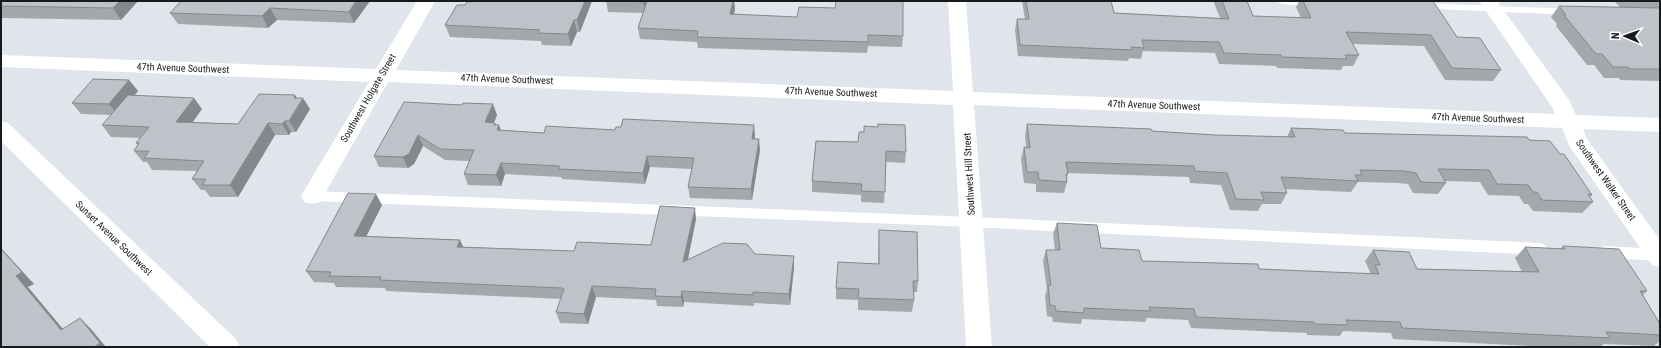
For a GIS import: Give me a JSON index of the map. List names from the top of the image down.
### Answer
{
  "streets": {
    "street": [
      "47th Avenue Southwest",
      "Southwest Holgate Street",
      "Southwest Hill Street",
      "Southwest Walker Street",
      "Sunset Avenue Southwest"
    ]
  },
  "crossings": [
    ["47th Avenue Southwest", "Southwest Holgate Street"],
    ["47th Avenue Southwest", "Southwest Hill Street"],
    ["47th Avenue Southwest", "Southwest Walker Street"]
  ],
  "north": "left"
}
